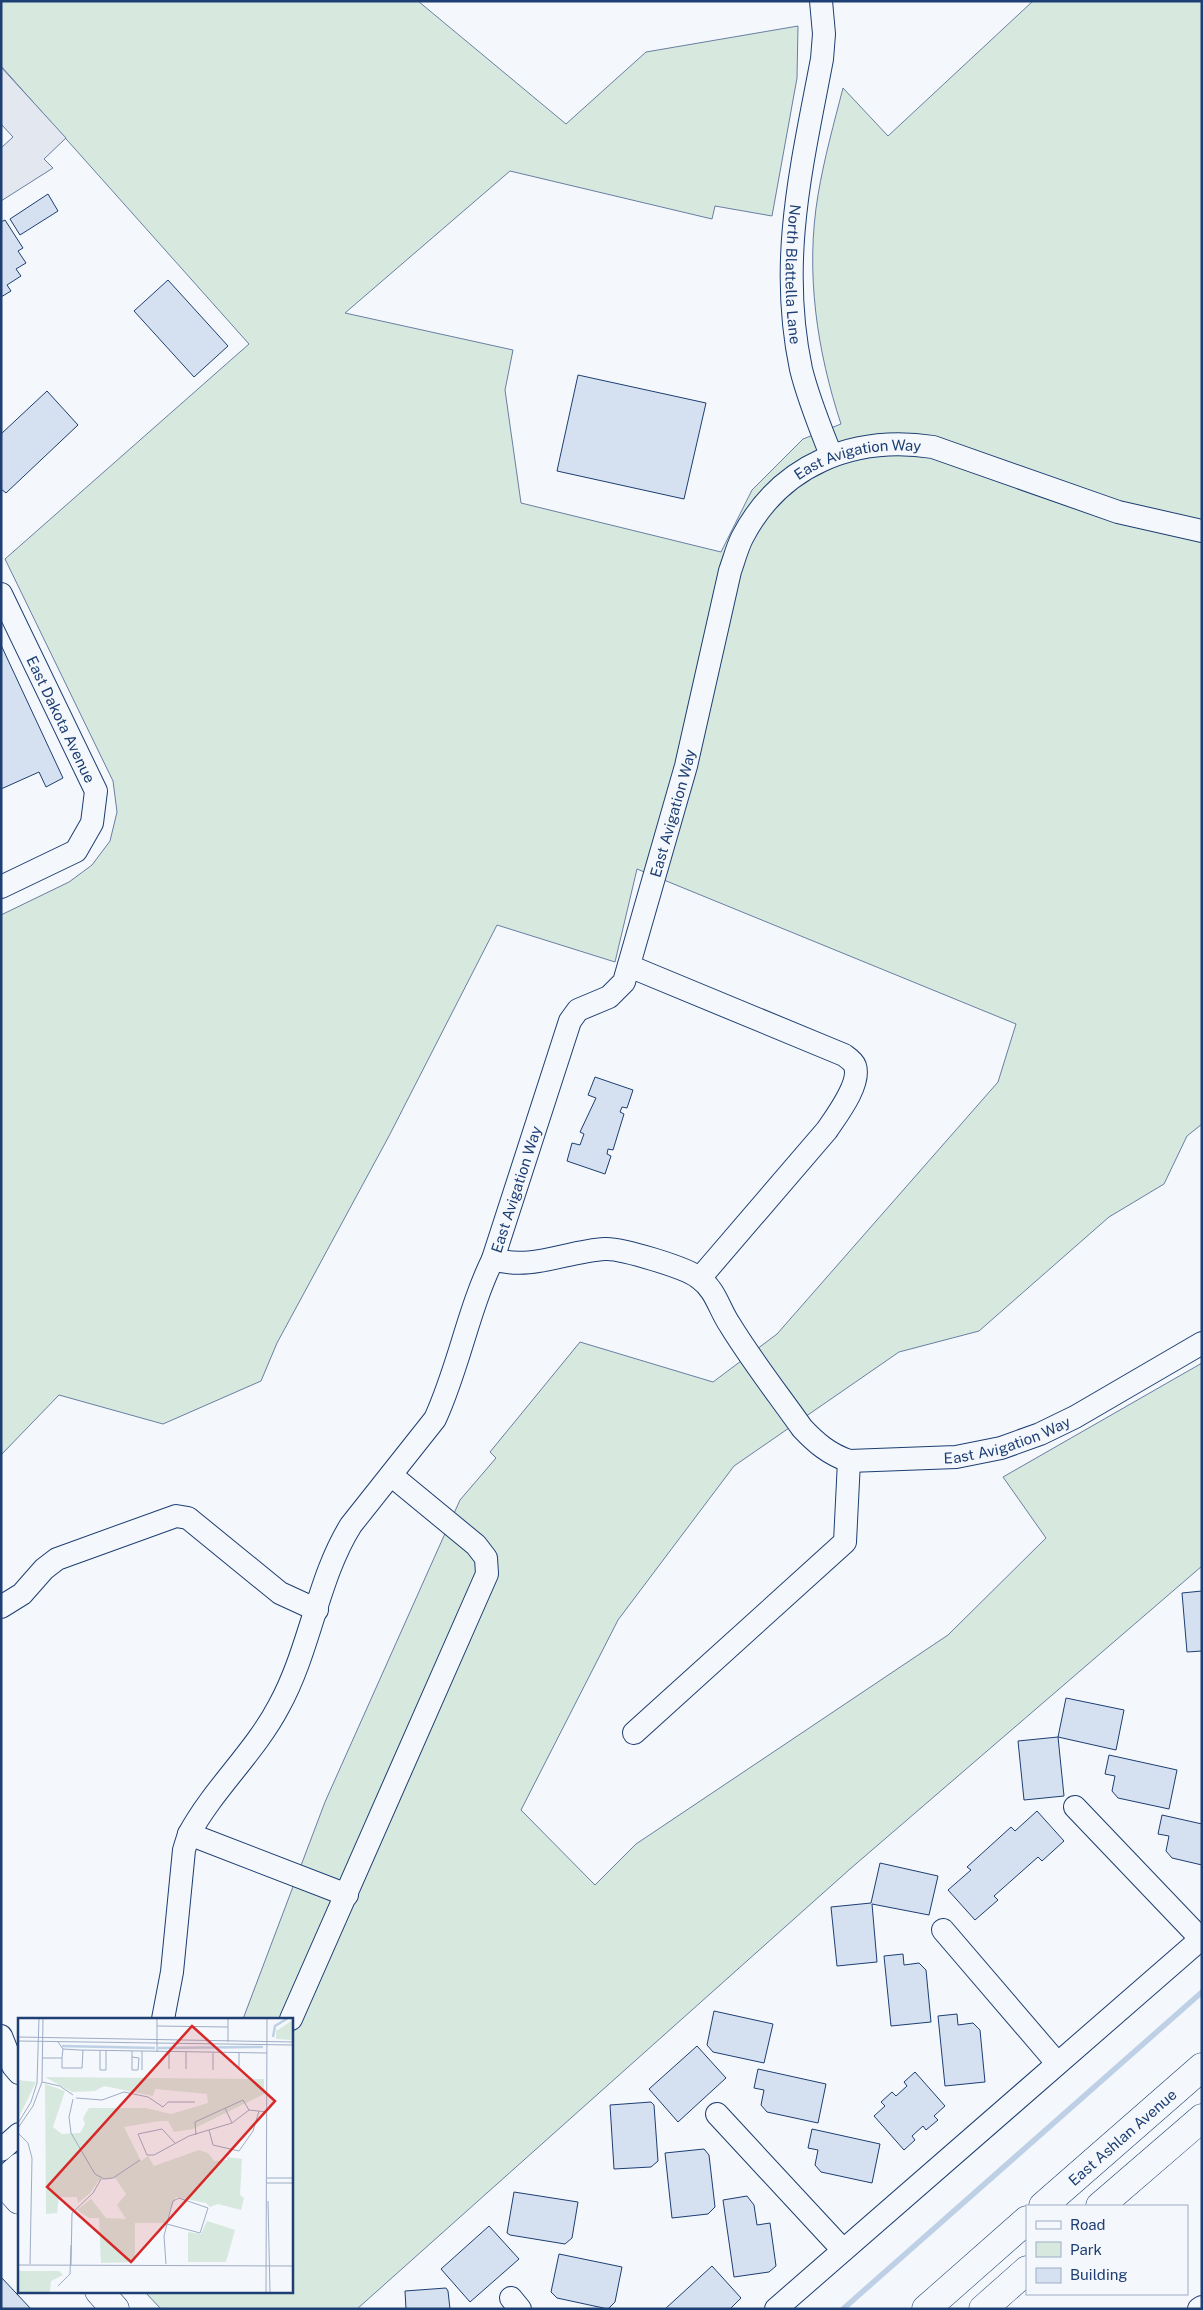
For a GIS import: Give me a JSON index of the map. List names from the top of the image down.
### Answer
{
  "streets": {
    "main road": ["East Ashlan Avenue"],
    "street": ["North Blattella Lane", "East Avigation Way", "East Dakota Avenue"]
  },
  "crossings": [
    ["North Blattella Lane", "East Avigation Way"]
  ],
  "legend": ["Road", "Park", "Building"]
}
